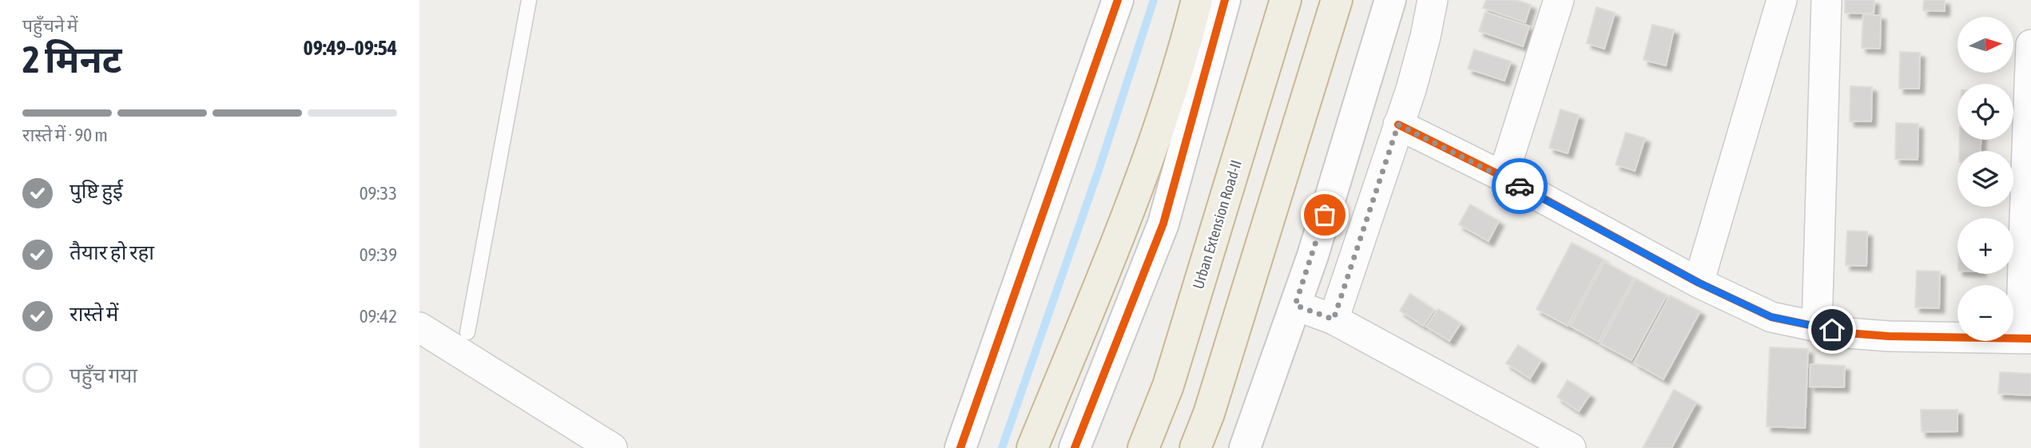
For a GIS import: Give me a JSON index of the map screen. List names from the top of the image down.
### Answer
{
  "streets": {
    "highway": ["Urban Extension Road-II"]
  },
  "north": "right",
  "page": {
    "heading": ["2 मिनट", "पहुँचने में", "09:49–09:54"],
    "map_buttons": ["+", "−"],
    "bar": "रास्ते में · 90 m",
    "list": [
      ["पुष्टि हुई", "09:33"],
      ["तैयार हो रहा", "09:39"],
      ["रास्ते में", "09:42"],
      "पहुँच गया"
    ]
  }
}
